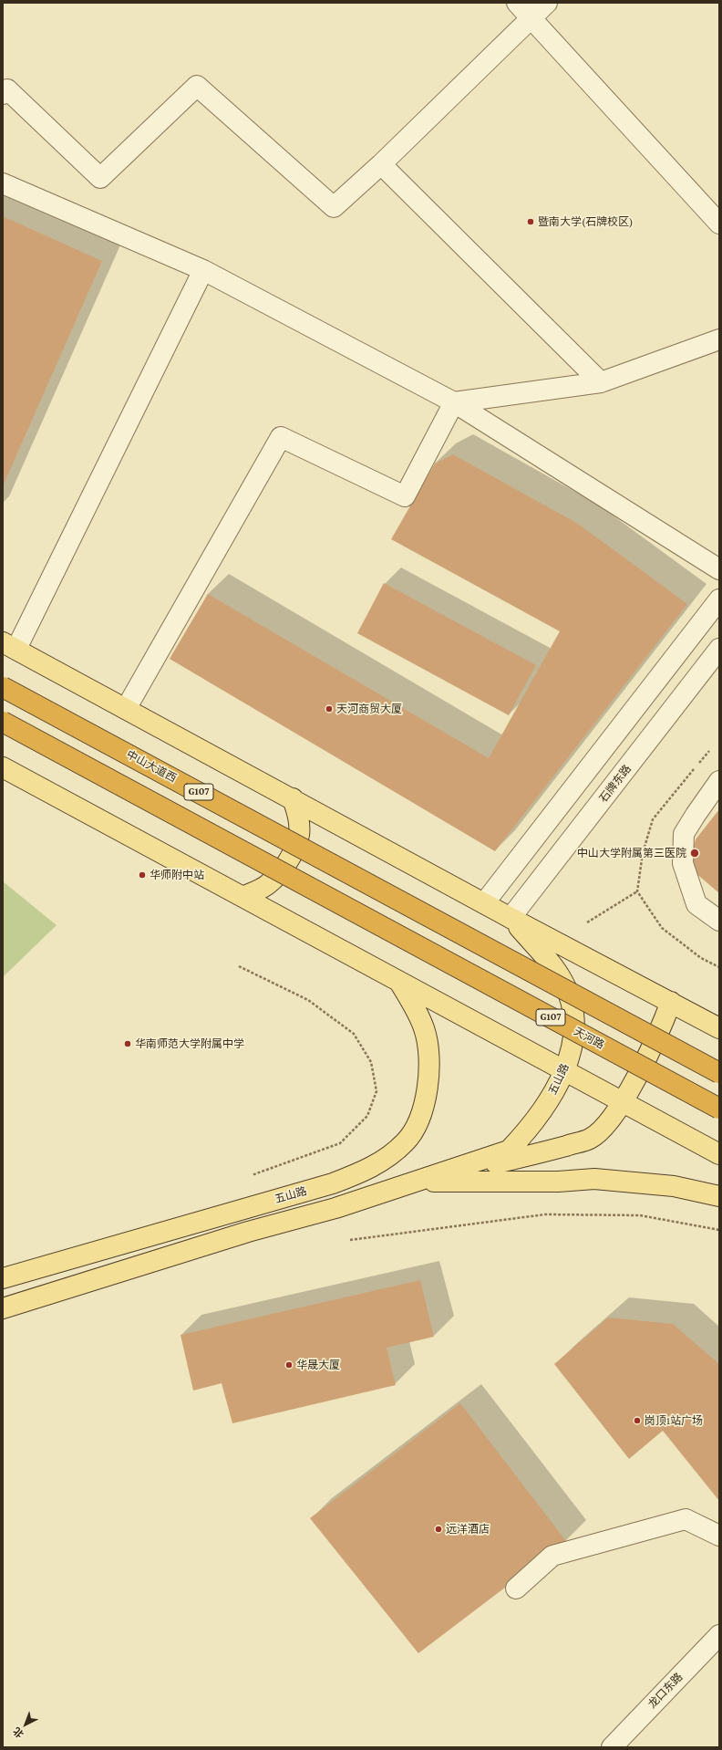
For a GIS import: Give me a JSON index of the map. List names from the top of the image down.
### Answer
{
  "streets": {
    "highway": ["中山大道西", "G107", "天河路"],
    "main road": ["五山路"],
    "street": ["石牌东路", "龙口东路"]
  },
  "crossings": [
    ["石牌东路", "五山路"]
  ],
  "places": [
    "暨南大学(石牌校区)",
    "天河商贸大厦",
    "中山大学附属第三医院",
    "华师附中站",
    "华南师范大学附属中学",
    "华晟大厦",
    "岗顶1站广场",
    "远洋酒店"
  ],
  "north": "bottom left"
}
